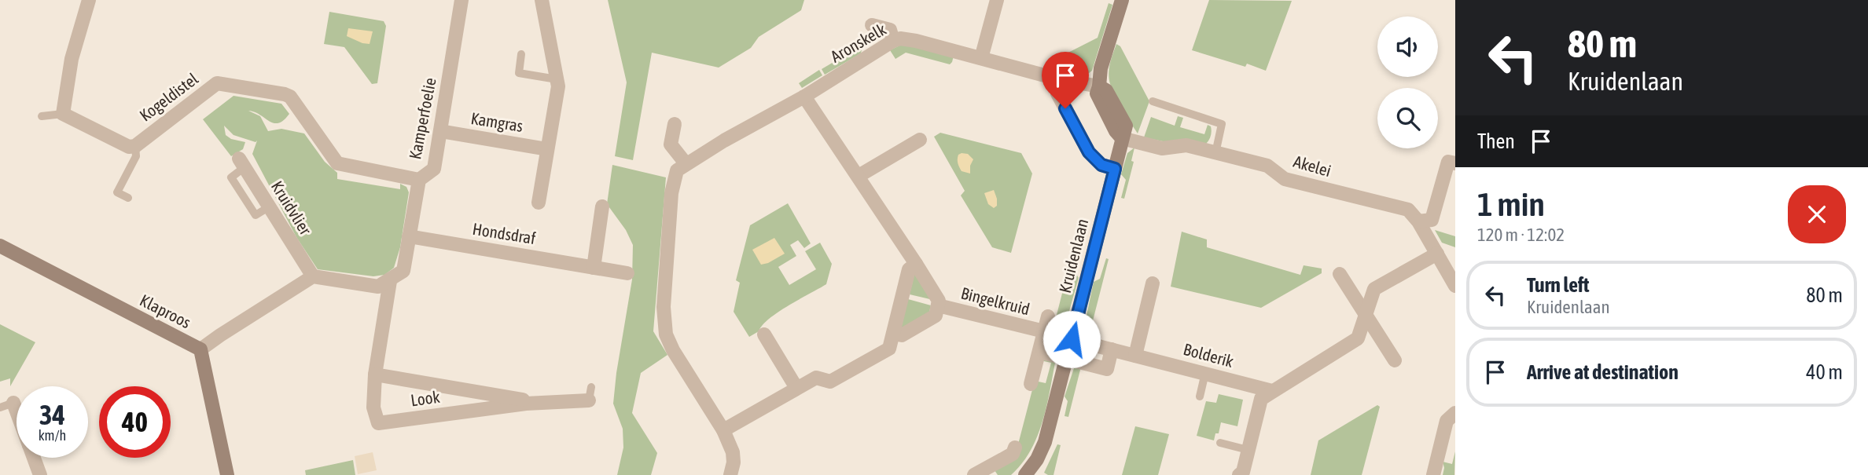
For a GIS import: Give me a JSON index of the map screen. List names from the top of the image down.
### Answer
{
  "streets": {
    "street": [
      "Aronskelk",
      "Kogeldistel",
      "Kamperfoelie",
      "Kamgras",
      "Akelei",
      "Kruidvlier",
      "Hondsdraf",
      "Kruidenlaan",
      "Bingelkruid",
      "Klaproos",
      "Bolderik",
      "Look"
    ]
  },
  "crossings": [
    ["Aronskelk", "Kruidenlaan"],
    ["Aronskelk", "Bingelkruid"],
    ["Kogeldistel", "Kamperfoelie"],
    ["Kamperfoelie", "Kamgras"],
    ["Kamperfoelie", "Hondsdraf"],
    ["Kamperfoelie", "Look"],
    ["Akelei", "Kruidenlaan"],
    ["Kruidenlaan", "Bolderik"]
  ],
  "page": {
    "turn": ["80 m", "Kruidenlaan"],
    "then": "Then",
    "heading": ["1 min", "120 m · 12:02"],
    "list": [
      {
        "name": "Turn left",
        "note": "Kruidenlaan",
        "value": "80 m"
      },
      {
        "name": "Arrive at destination",
        "value": "40 m"
      }
    ],
    "speed": "34 km/h",
    "limit": "40"
  }
}
